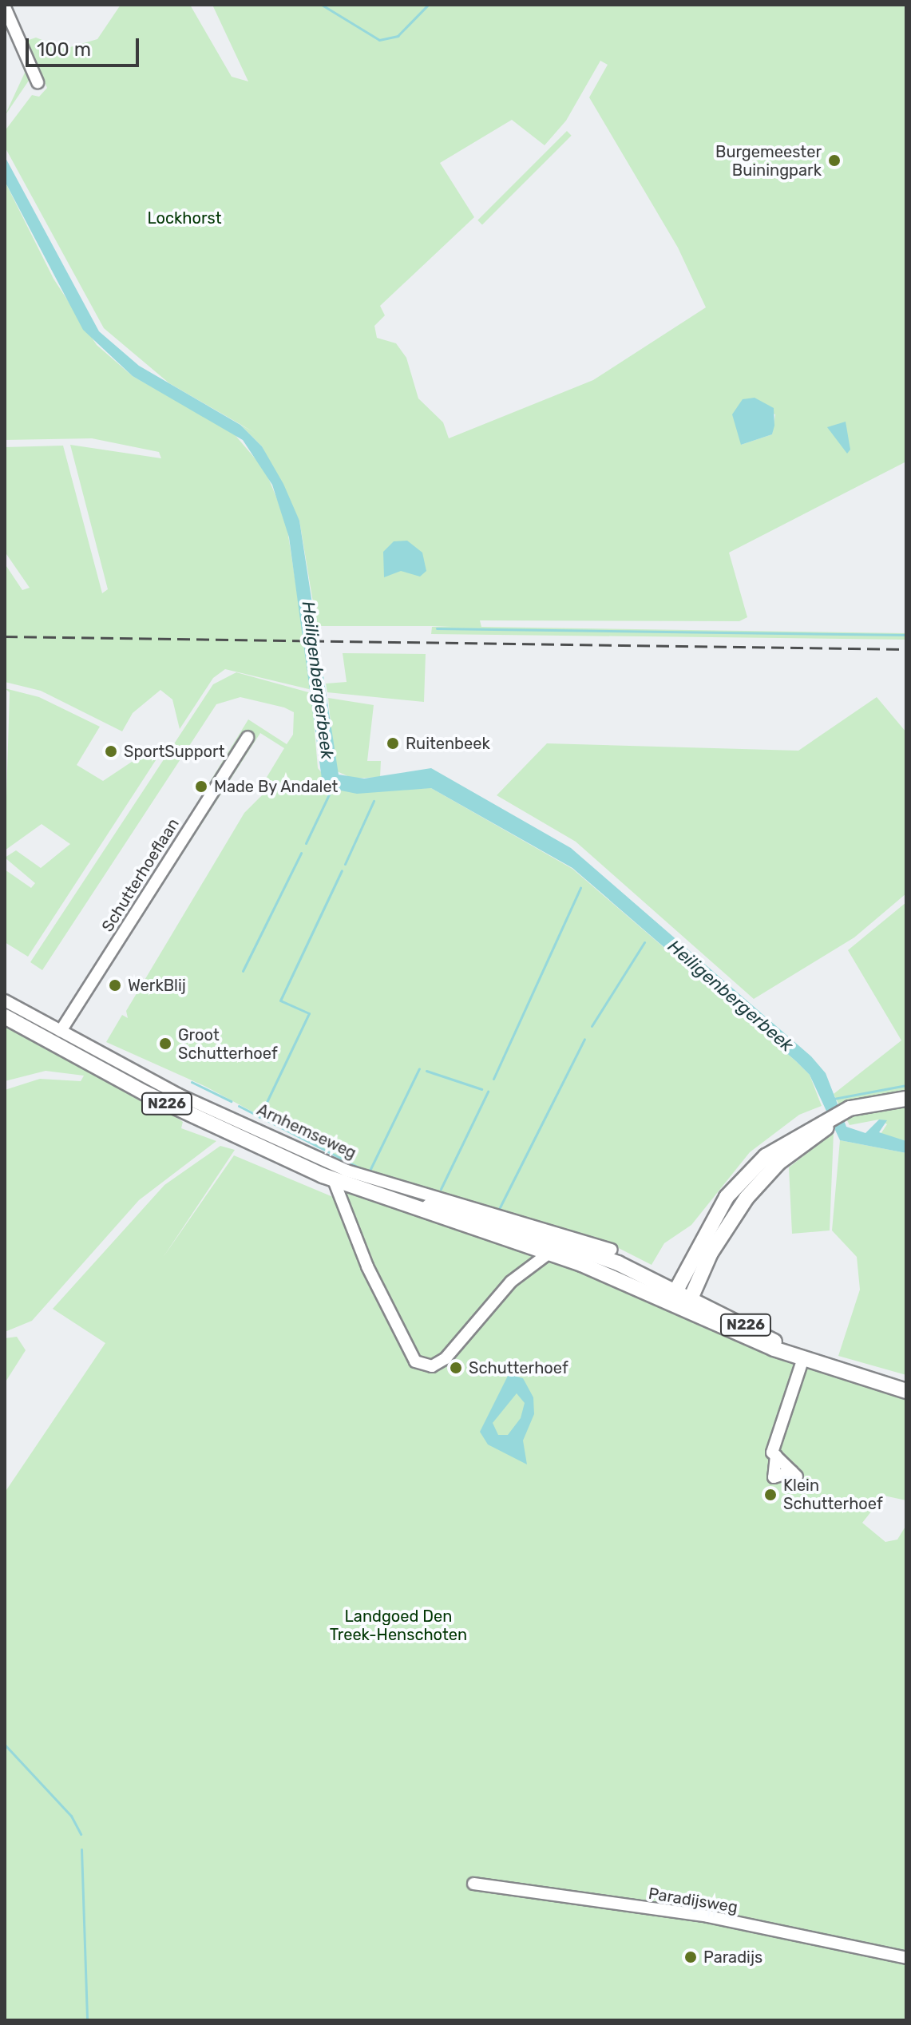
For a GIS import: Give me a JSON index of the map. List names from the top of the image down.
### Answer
{
  "streets": {
    "main road": ["N226", "Arnhemseweg"],
    "street": ["Schutterhoeflaan", "Paradijsweg"]
  },
  "crossings": [
    ["Schutterhoeflaan", "Arnhemseweg"]
  ],
  "water": ["Heiligenbergerbeek"],
  "parks": ["Lockhorst", "Landgoed Den Treek-Henschoten"],
  "places": [
    "Burgemeester Buiningpark",
    "Ruitenbeek",
    "SportSupport",
    "Made By Andalet",
    "WerkBlij",
    "Groot Schutterhoef",
    "Schutterhoef",
    "Klein Schutterhoef",
    "Paradijs"
  ],
  "scale_bar": "100 m"
}
